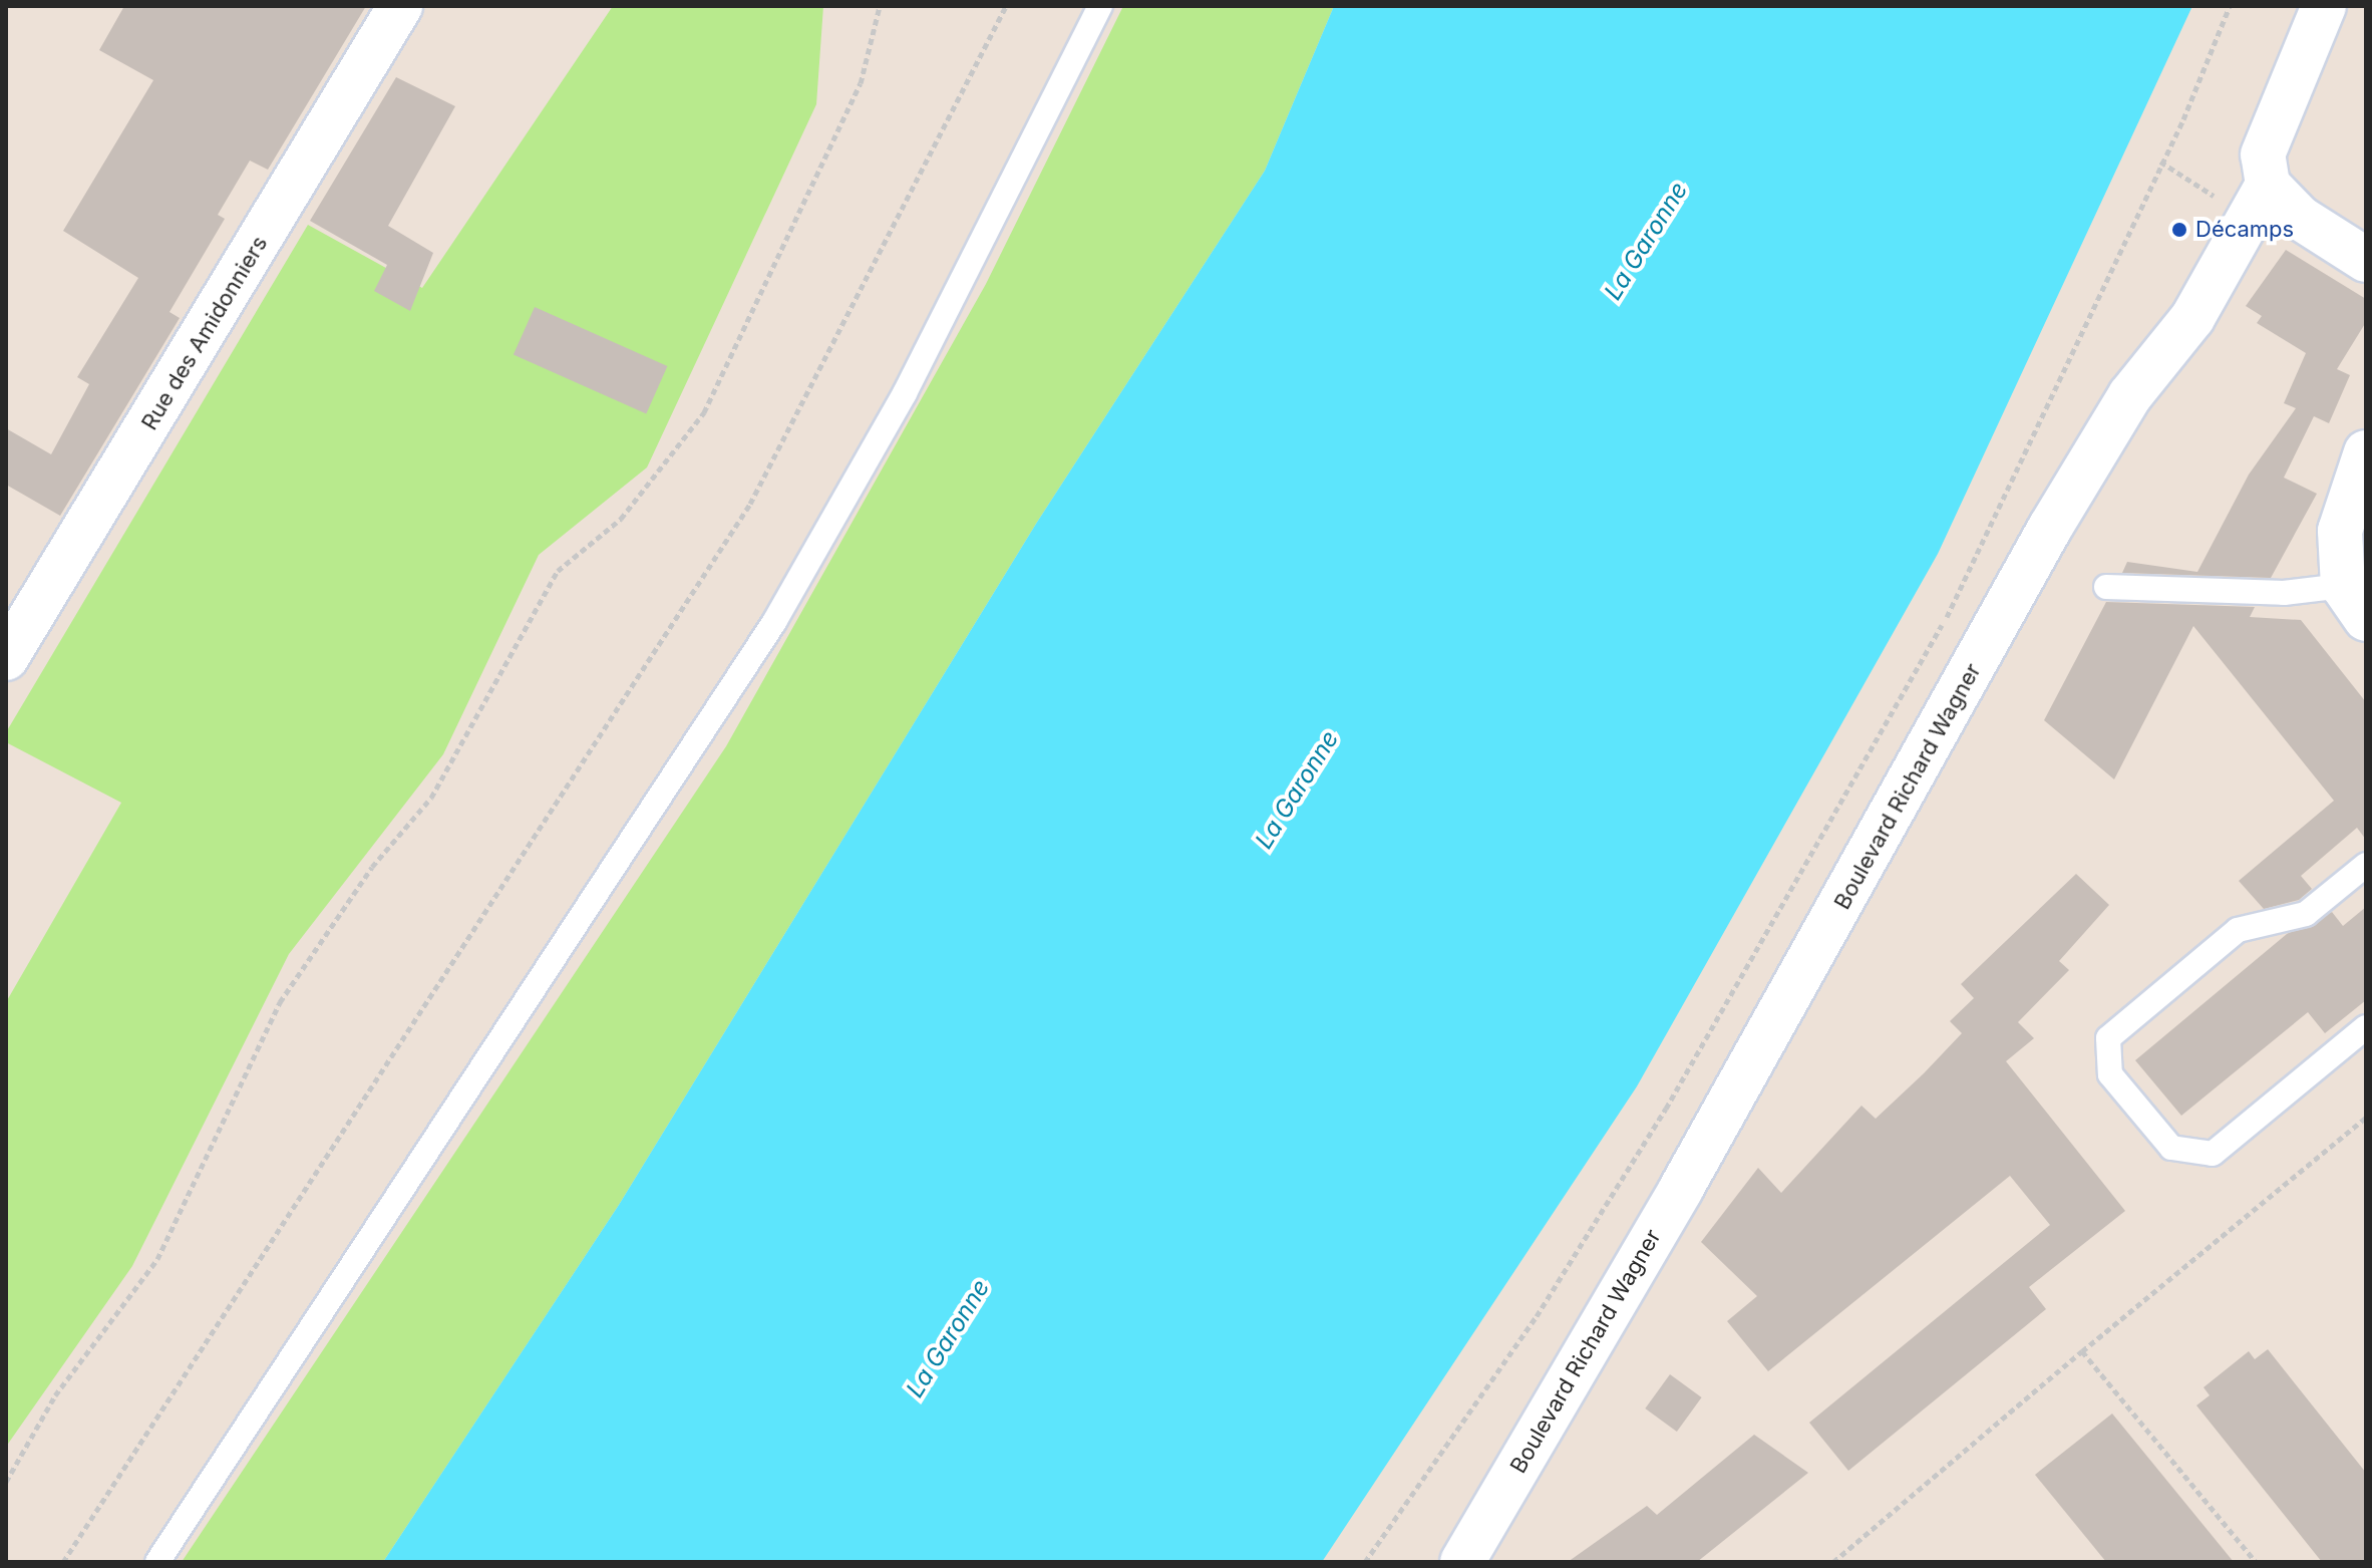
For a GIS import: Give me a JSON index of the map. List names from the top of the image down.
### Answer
{
  "streets": {
    "street": ["Rue des Amidonniers", "Boulevard Richard Wagner"]
  },
  "water": ["La Garonne"],
  "places": ["Décamps"]
}
